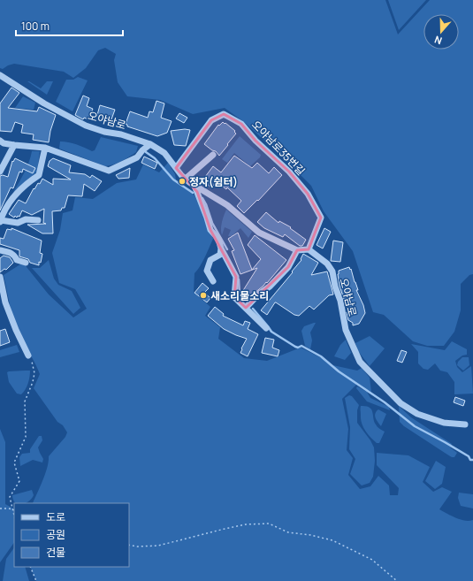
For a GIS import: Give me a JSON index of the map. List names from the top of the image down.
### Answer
{
  "streets": {
    "street": ["오야남로", "오야남로35번길"]
  },
  "crossings": [
    ["오야남로", "오야남로35번길"]
  ],
  "places": ["정자(쉼터)", "새소리물소리"],
  "legend": ["도로", "공원", "건물"],
  "scale_bar": "100 m",
  "north": "bottom"
}
